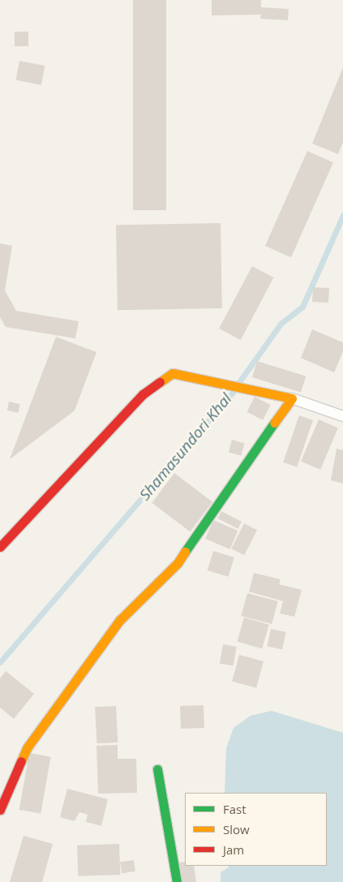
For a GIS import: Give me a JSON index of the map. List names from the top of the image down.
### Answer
{
  "water": ["Shamasundori Khal"],
  "legend": ["Fast", "Slow", "Jam"]
}
